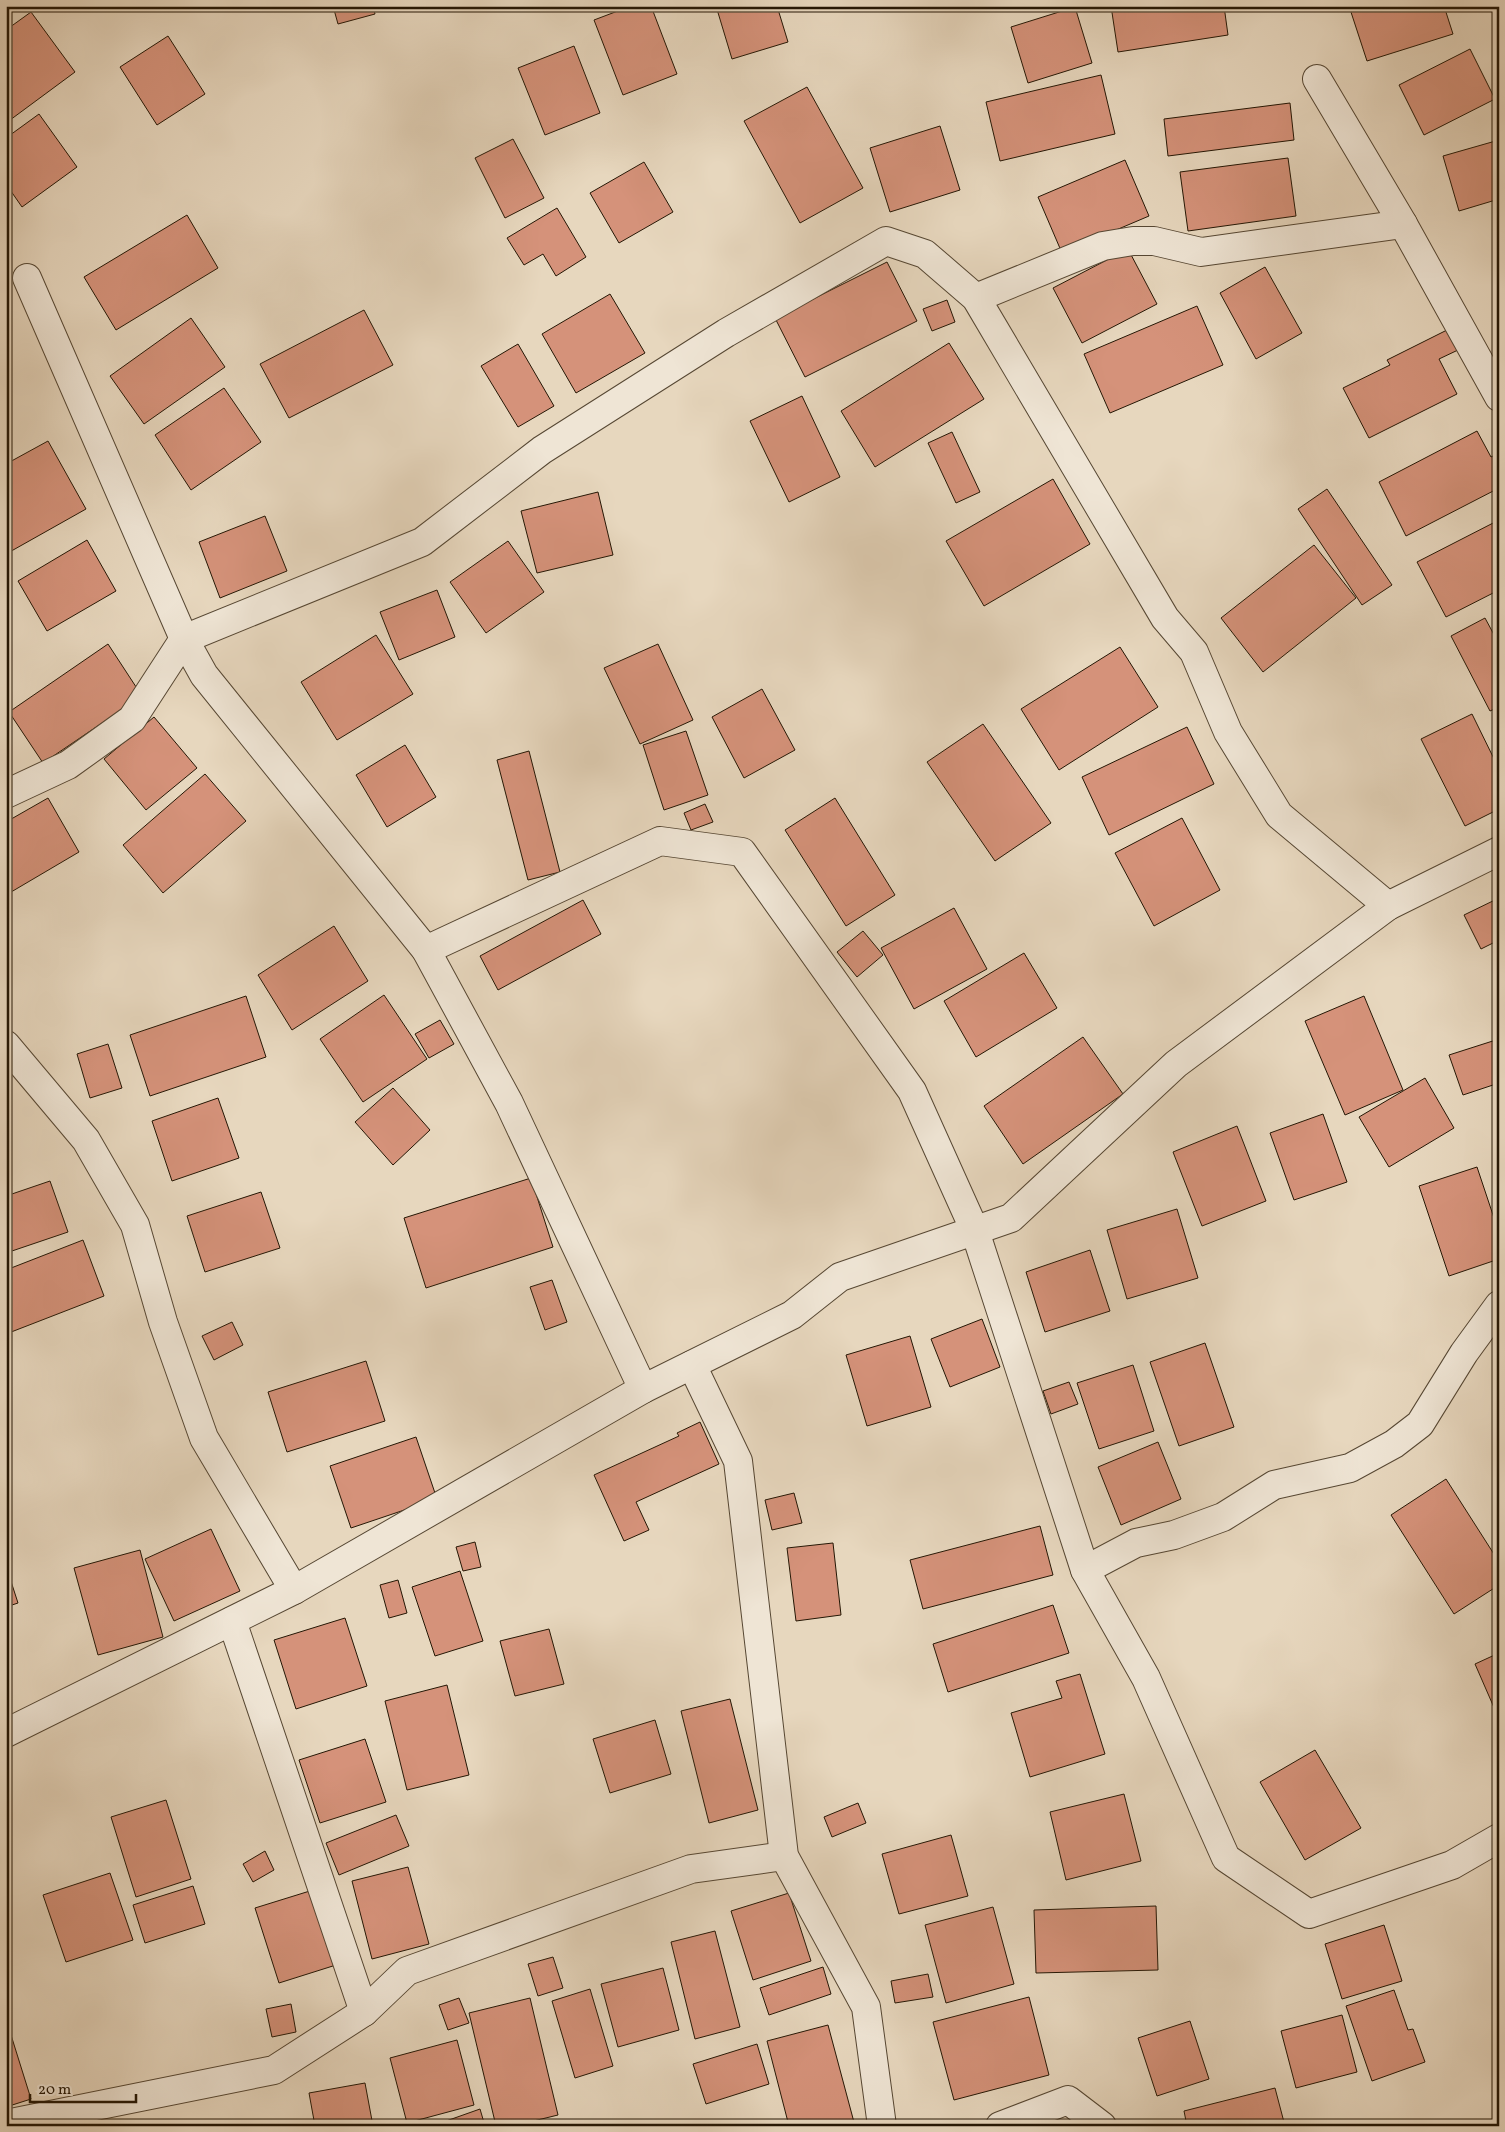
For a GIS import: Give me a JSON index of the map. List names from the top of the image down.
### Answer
{
  "scale_bar": "20 m"
}
